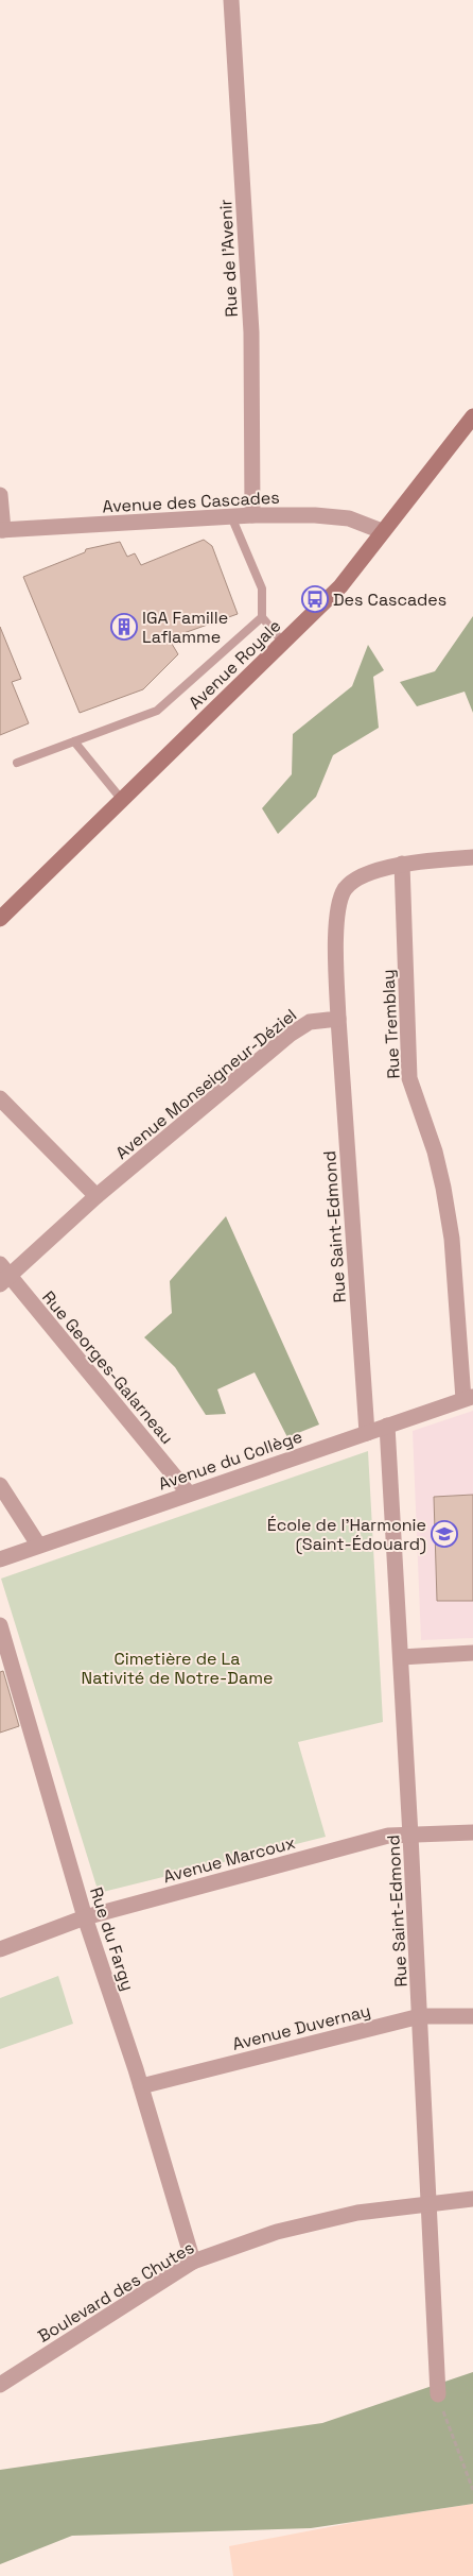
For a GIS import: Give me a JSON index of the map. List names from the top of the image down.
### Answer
{
  "streets": {
    "main road": ["Avenue Royale"],
    "street": [
      "Rue de l'Avenir",
      "Avenue des Cascades",
      "Rue Tremblay",
      "Avenue Monseigneur-Déziel",
      "Rue Saint-Edmond",
      "Rue Georges-Galarneau",
      "Avenue du Collège",
      "Avenue Marcoux",
      "Rue du Fargy",
      "Avenue Duvernay",
      "Boulevard des Chutes"
    ]
  },
  "crossings": [
    ["Rue de l'Avenir", "Avenue des Cascades"],
    ["Avenue des Cascades", "Avenue Royale"],
    ["Rue Tremblay", "Avenue du Collège"],
    ["Avenue Monseigneur-Déziel", "Rue Saint-Edmond"],
    ["Avenue Monseigneur-Déziel", "Rue Georges-Galarneau"],
    ["Rue Saint-Edmond", "Avenue du Collège"],
    ["Rue Saint-Edmond", "Avenue Marcoux"],
    ["Rue Saint-Edmond", "Avenue Duvernay"],
    ["Rue Saint-Edmond", "Boulevard des Chutes"],
    ["Rue Georges-Galarneau", "Avenue du Collège"],
    ["Avenue Marcoux", "Rue du Fargy"],
    ["Rue du Fargy", "Avenue Duvernay"],
    ["Rue du Fargy", "Boulevard des Chutes"]
  ],
  "parks": ["Cimetière de La Nativité de Notre-Dame"],
  "places": {
    "bus stop": ["Des Cascades"],
    "building": ["IGA Famille Laflamme"],
    "school or university": ["École de l'Harmonie (Saint-Édouard)"]
  }
}
